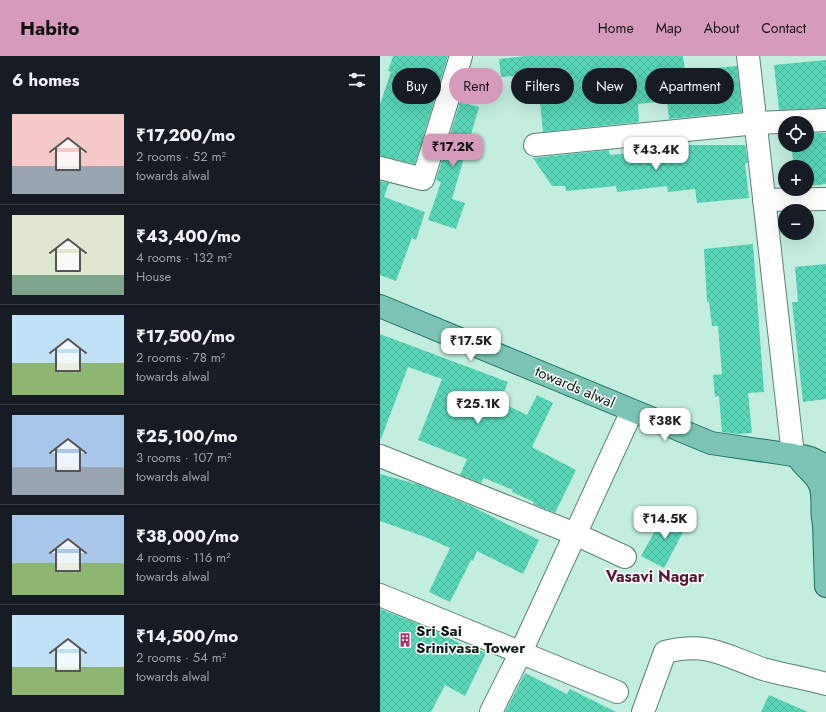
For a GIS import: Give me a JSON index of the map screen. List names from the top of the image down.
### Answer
{
  "streets": {
    "main road": ["towards alwal"]
  },
  "districts": ["Vasavi Nagar"],
  "places": {
    "building": ["Sri Sai Srinivasa Tower"]
  },
  "page": {
    "header": "Habito",
    "nav": [
      "Home",
      "Map",
      "About",
      "Contact"
    ],
    "heading": "6 homes",
    "chip": [
      "Buy",
      "Rent",
      "Filters",
      "New",
      "Apartment"
    ],
    "list": [
      {
        "name": "₹17,200/mo",
        "note": "2 rooms · 52 m² · towards alwal"
      },
      {
        "name": "₹43,400/mo",
        "note": "4 rooms · 132 m² · House"
      },
      {
        "name": "₹17,500/mo",
        "note": "2 rooms · 78 m² · towards alwal"
      },
      {
        "name": "₹25,100/mo",
        "note": "3 rooms · 107 m² · towards alwal"
      },
      {
        "name": "₹38,000/mo",
        "note": "4 rooms · 116 m² · towards alwal"
      },
      {
        "name": "₹14,500/mo",
        "note": "2 rooms · 54 m² · towards alwal"
      }
    ],
    "map_buttons": ["+", "−"],
    "price": [
      "₹17.2K",
      "₹43.4K",
      "₹17.5K",
      "₹25.1K",
      "₹38K",
      "₹14.5K"
    ]
  }
}
